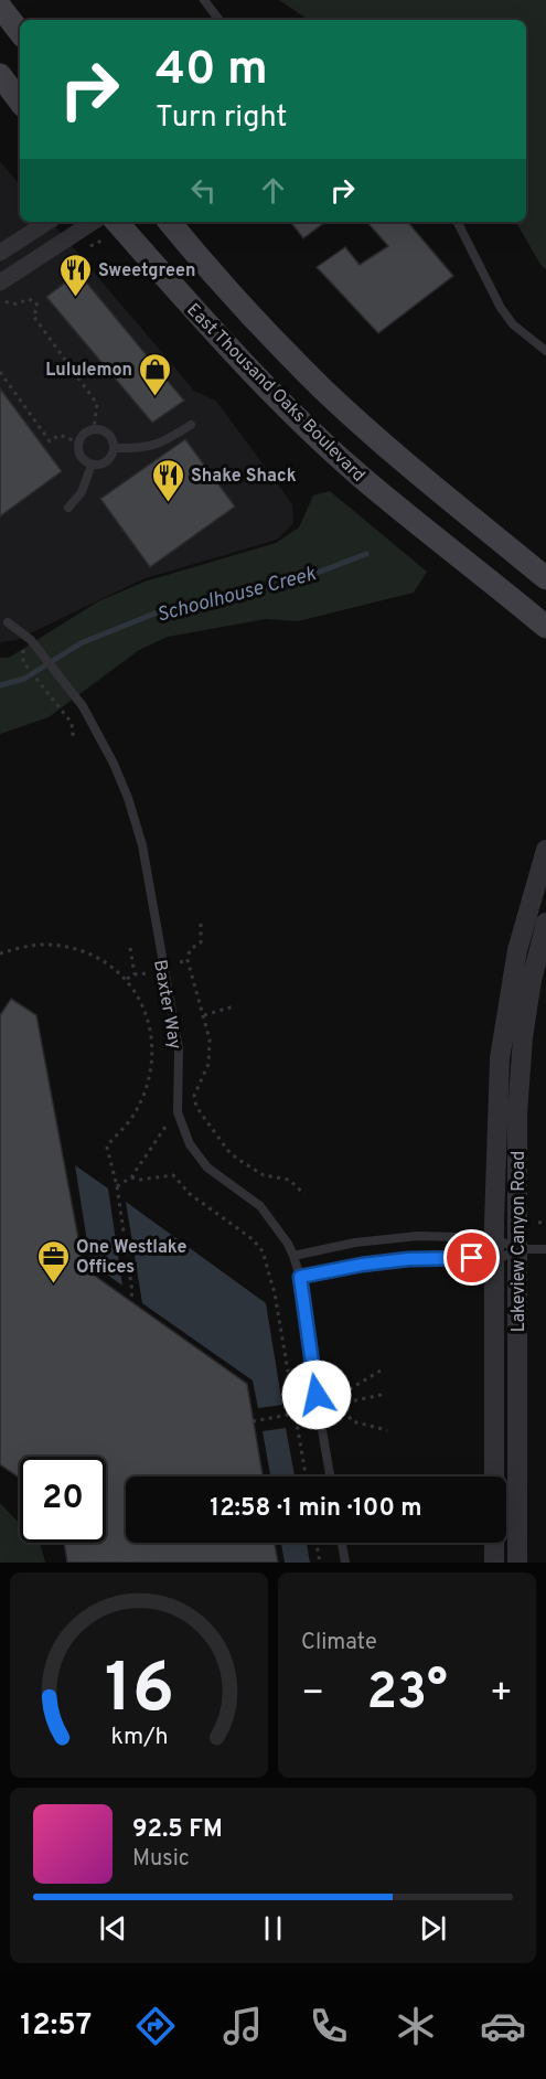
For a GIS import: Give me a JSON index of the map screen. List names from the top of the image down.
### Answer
{
  "streets": {
    "main road": ["East Thousand Oaks Boulevard"],
    "street": ["Lakeview Canyon Road"],
    "lane": ["Baxter Way"]
  },
  "water": ["Schoolhouse Creek"],
  "places": {
    "restaurant": ["Sweetgreen", "Shake Shack"],
    "shop": ["Lululemon"],
    "office": ["One Westlake Offices"]
  },
  "page": {
    "turn": ["40 m", "Turn right"],
    "limit": "20",
    "trip": "12:58 · 1 min · 100 m",
    "tile": "Climate",
    "heat": ["−", "23°", "+"],
    "song": ["92.5 FM", "Music"],
    "tabs": "12:57",
    "gauge": ["16", "km/h"]
  }
}
